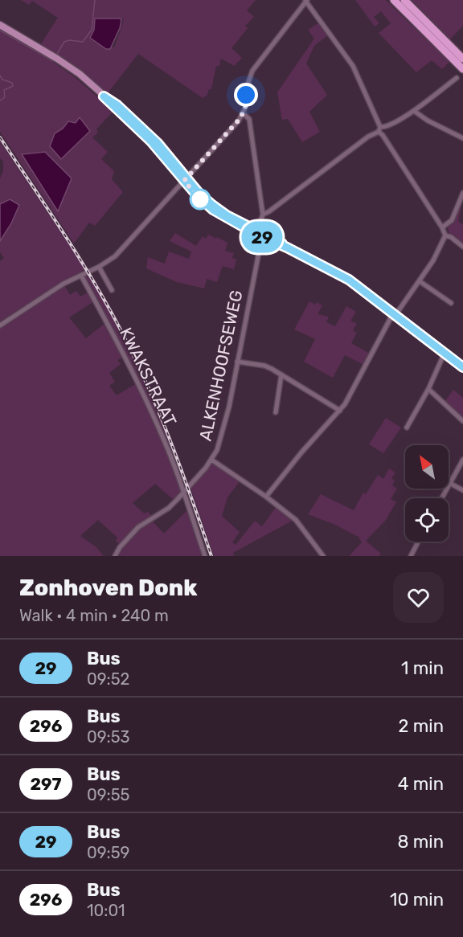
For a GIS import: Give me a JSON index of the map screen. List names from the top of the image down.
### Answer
{
  "streets": {
    "street": ["ALKENHOOFSEWEG", "KWAKSTRAAT"]
  },
  "crossings": [
    ["ALKENHOOFSEWEG", "KWAKSTRAAT"]
  ],
  "lines": ["bus line 29"],
  "north": "top left",
  "page": {
    "on_map": "29",
    "heading": ["Zonhoven Donk", "Walk · 4 min · 240 m"],
    "list": [
      {
        "mark": "29",
        "name": "Bus",
        "note": "09:52",
        "value": "1 min"
      },
      {
        "mark": "296",
        "name": "Bus",
        "note": "09:53",
        "value": "2 min"
      },
      {
        "mark": "297",
        "name": "Bus",
        "note": "09:55",
        "value": "4 min"
      },
      {
        "mark": "29",
        "name": "Bus",
        "note": "09:59",
        "value": "8 min"
      },
      {
        "mark": "296",
        "name": "Bus",
        "note": "10:01",
        "value": "10 min"
      }
    ]
  }
}
